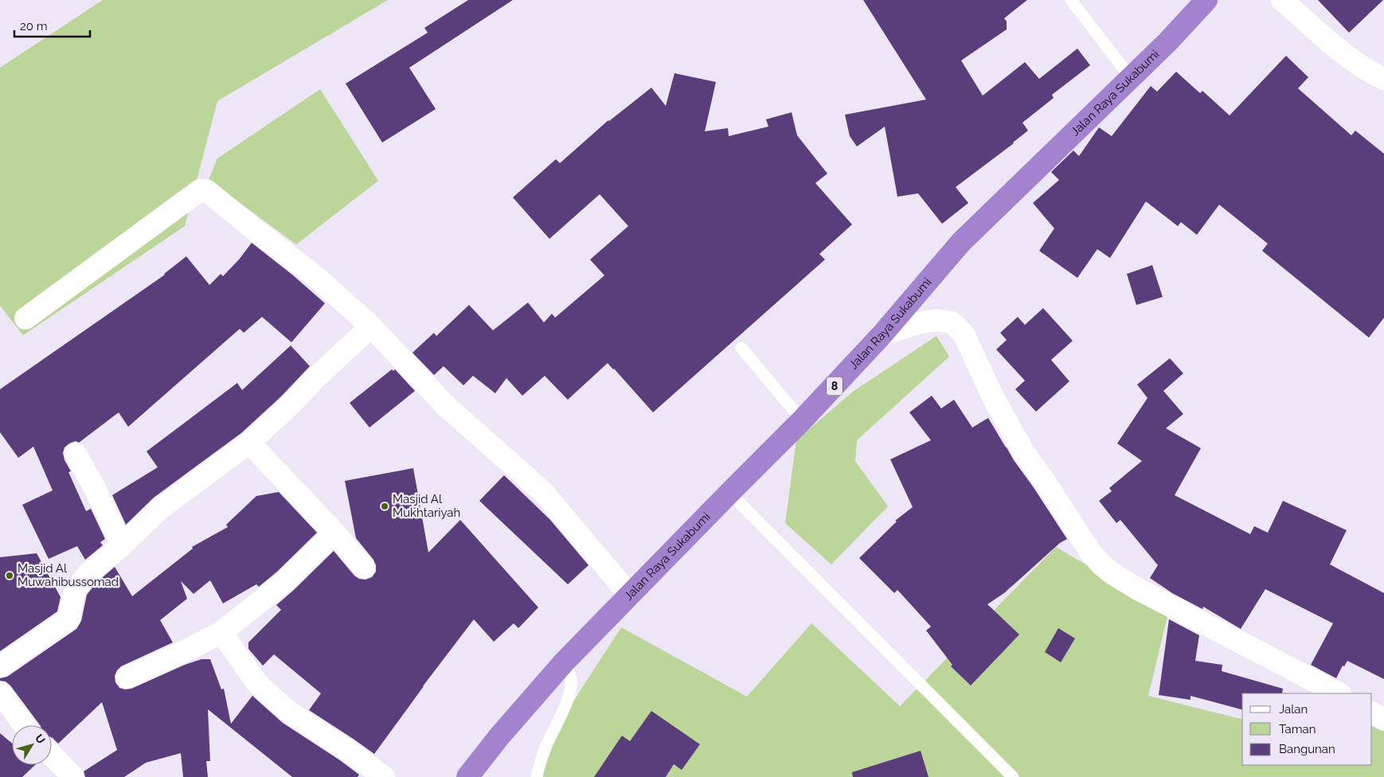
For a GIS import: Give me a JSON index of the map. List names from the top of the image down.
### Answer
{
  "streets": {
    "highway": ["Jalan Raya Sukabumi", "8"]
  },
  "places": ["Masjid Al Mukhtariyah", "Masjid Al Muwahibussomad"],
  "legend": ["Jalan", "Taman", "Bangunan"],
  "scale_bar": "20 m",
  "north": "top right"
}
